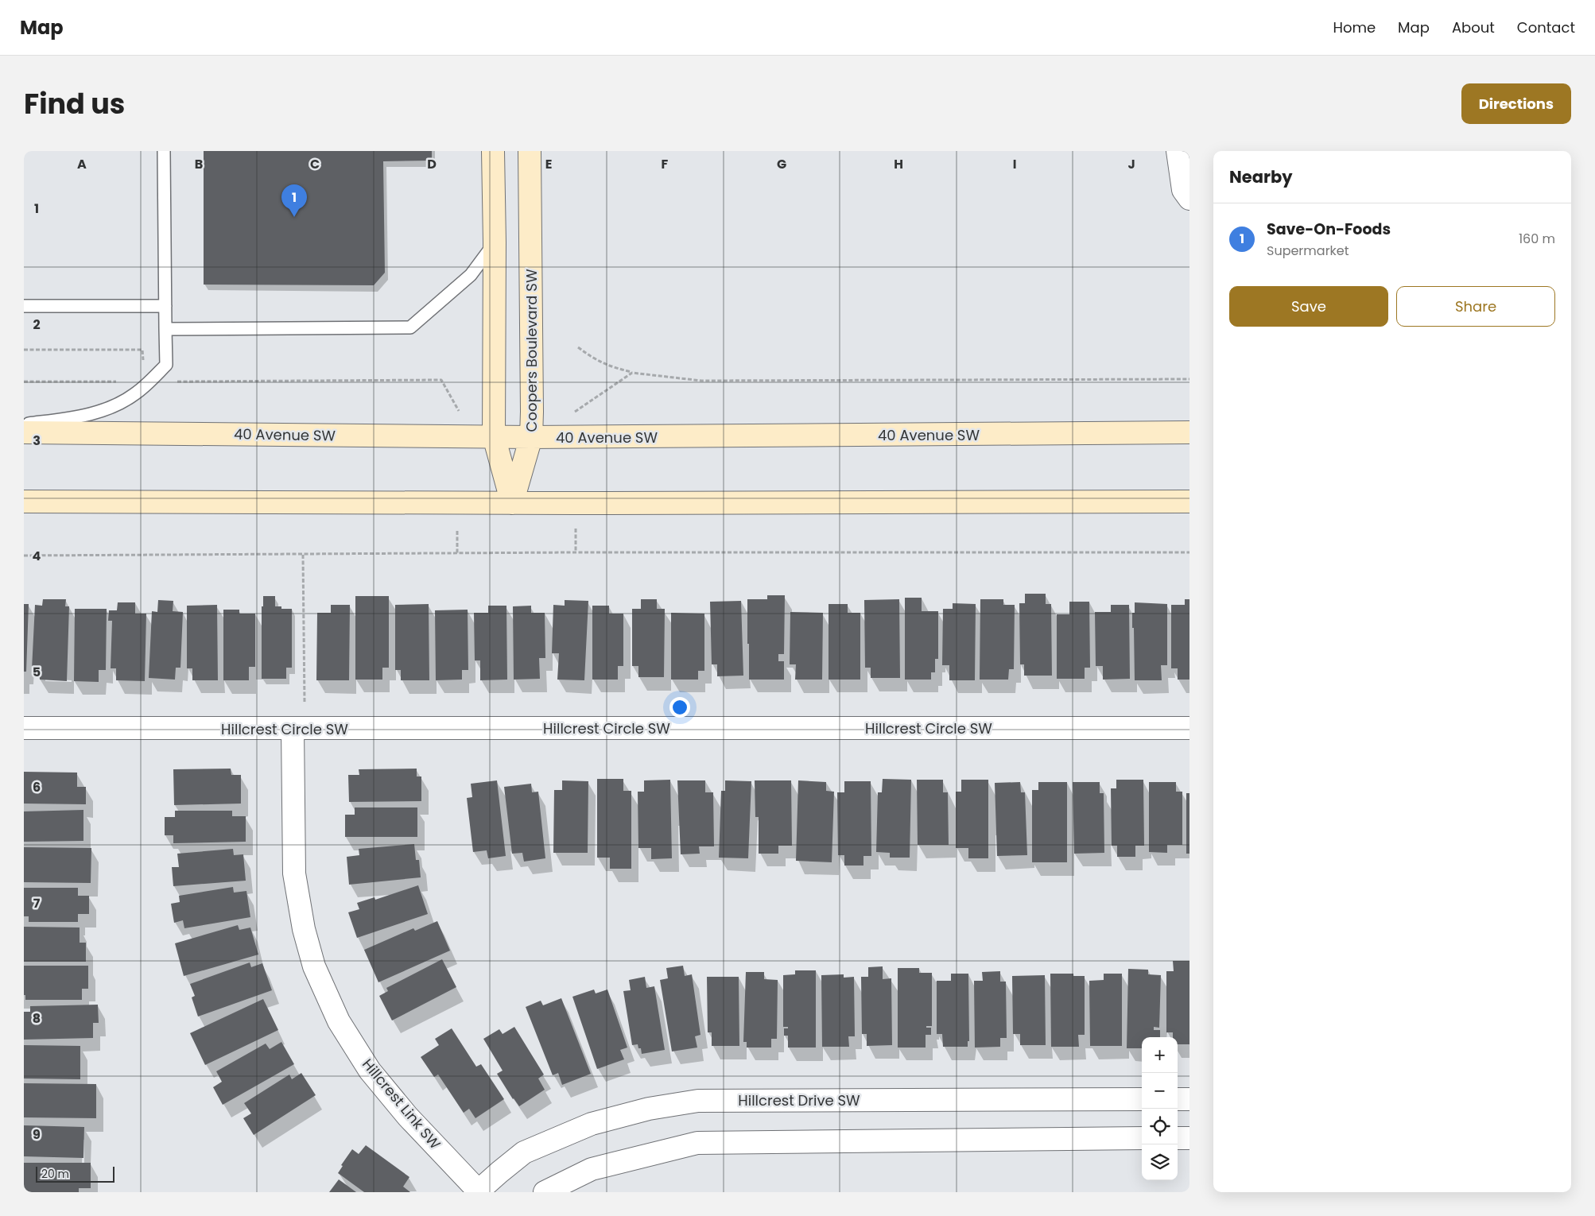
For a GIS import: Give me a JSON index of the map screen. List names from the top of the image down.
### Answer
{
  "streets": {
    "main road": ["Coopers Boulevard SW", "40 Avenue SW"],
    "street": ["Hillcrest Circle SW", "Hillcrest Drive SW", "Hillcrest Link SW"]
  },
  "crossings": [
    ["Coopers Boulevard SW", "40 Avenue SW"],
    ["Hillcrest Circle SW", "Hillcrest Link SW"],
    ["Hillcrest Drive SW", "Hillcrest Link SW"]
  ],
  "scale_bar": "20 m",
  "page": {
    "header": "Map",
    "nav": [
      "Home",
      "Map",
      "About",
      "Contact"
    ],
    "title": "Find us",
    "buttons": [
      "Directions",
      ["Save", "Share"]
    ],
    "heading": "Nearby",
    "pins": "1",
    "list": [
      {
        "mark": "1",
        "name": "Save-On-Foods",
        "note": "Supermarket",
        "value": "160 m"
      }
    ],
    "map_buttons": ["+", "−"],
    "scale": "20 m"
  },
  "grid": {
    "columns": [
      "A",
      "B",
      "C",
      "D",
      "E",
      "F",
      "G",
      "H",
      "I",
      "J"
    ],
    "rows": [
      "1",
      "2",
      "3",
      "4",
      "5",
      "6",
      "7",
      "8",
      "9"
    ]
  }
}
